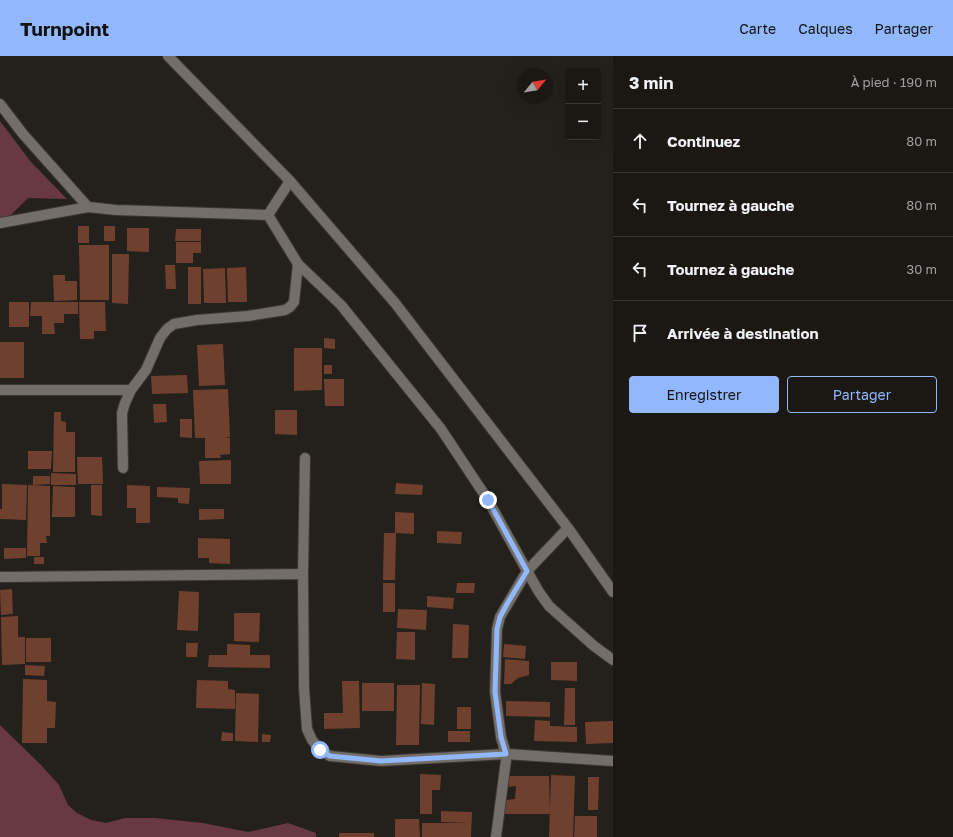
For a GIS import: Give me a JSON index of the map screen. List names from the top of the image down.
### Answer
{
  "north": "top right",
  "page": {
    "header": "Turnpoint",
    "nav": ["Carte", "Calques", "Partager"],
    "heading": ["3 min", "À pied · 190 m"],
    "map_buttons": ["+", "−"],
    "list": [
      ["Continuez", "80 m"],
      ["Tournez à gauche", "80 m"],
      ["Tournez à gauche", "30 m"],
      "Arrivée à destination"
    ],
    "buttons": ["Enregistrer", "Partager"]
  }
}
